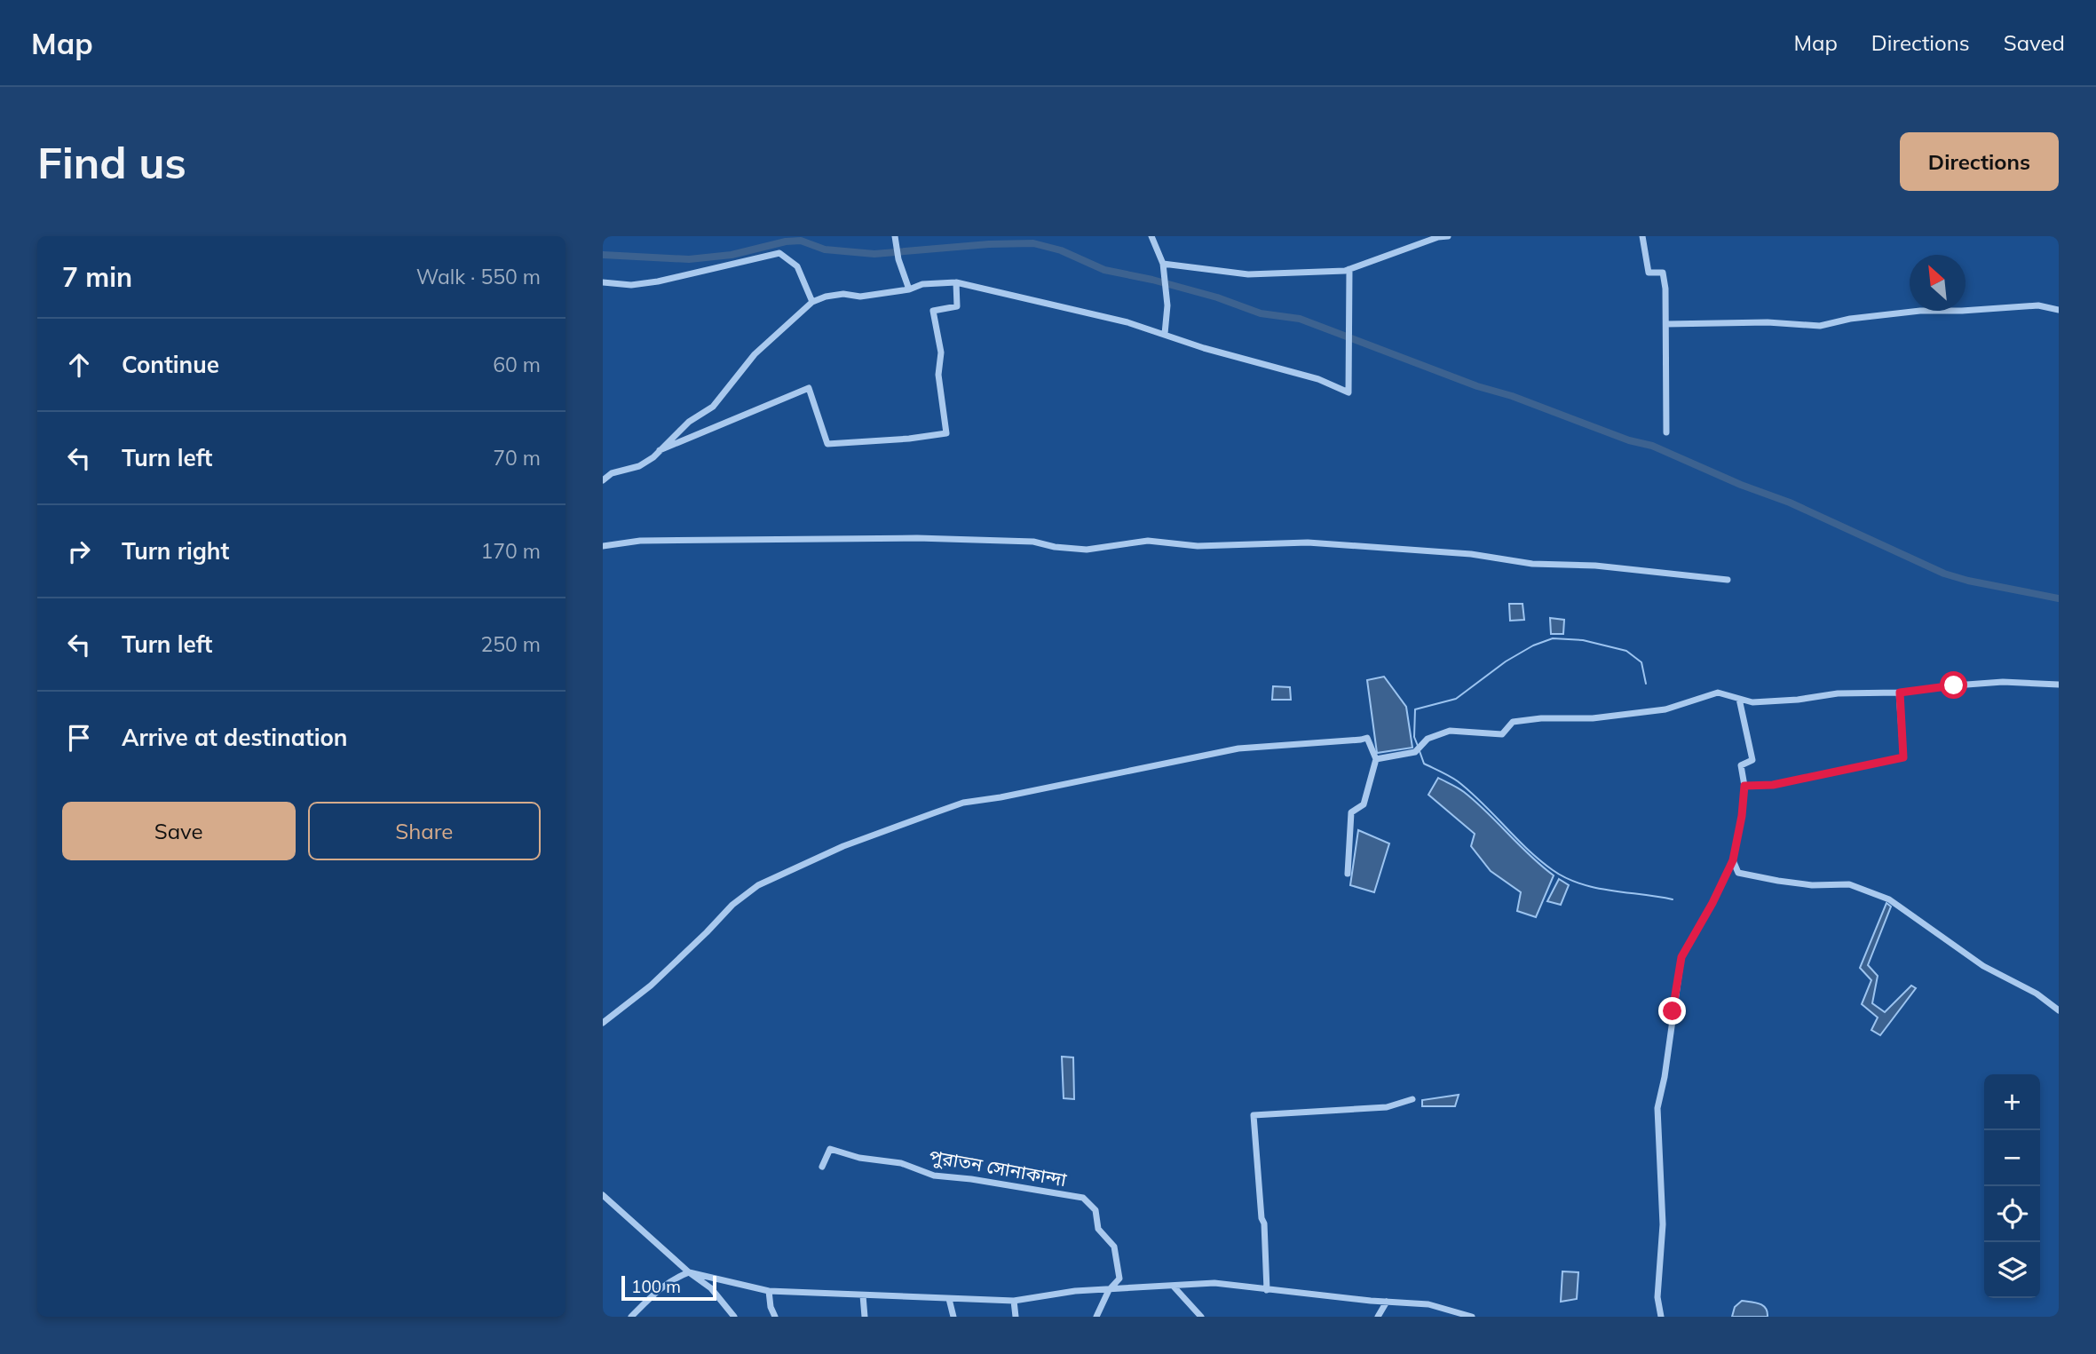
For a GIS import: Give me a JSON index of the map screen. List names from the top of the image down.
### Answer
{
  "streets": {
    "street": ["পুরাতন সোনাকান্দা"]
  },
  "scale_bar": "100 m",
  "north": "top left",
  "page": {
    "header": "Map",
    "nav": ["Map", "Directions", "Saved"],
    "buttons": [
      "Directions",
      ["Save", "Share"]
    ],
    "title": "Find us",
    "heading": ["7 min", "Walk · 550 m"],
    "list": [
      ["Continue", "60 m"],
      ["Turn left", "70 m"],
      ["Turn right", "170 m"],
      ["Turn left", "250 m"],
      "Arrive at destination"
    ],
    "map_buttons": ["+", "−"],
    "scale": "100 m"
  }
}
